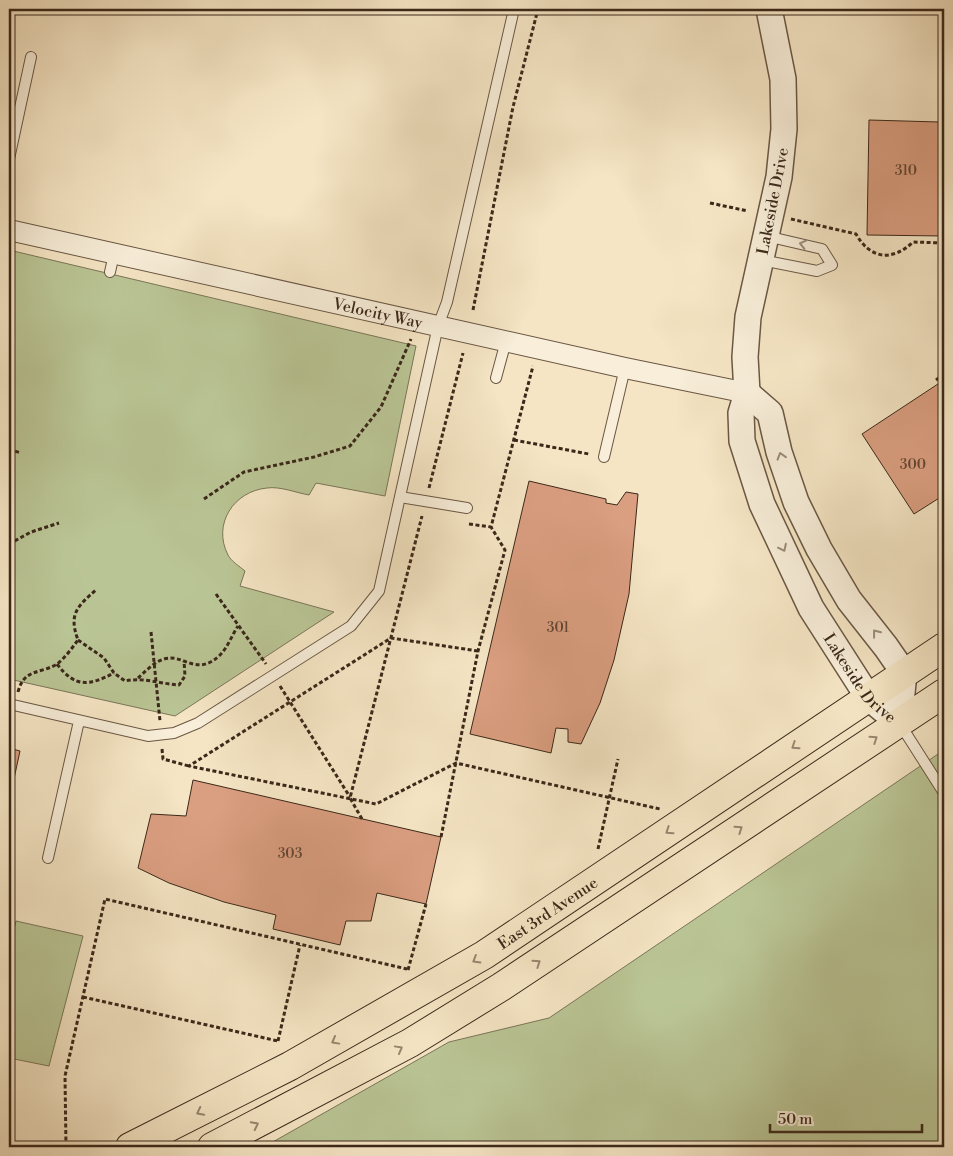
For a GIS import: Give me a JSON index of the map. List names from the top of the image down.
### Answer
{
  "streets": {
    "main road": ["East 3rd Avenue"],
    "street": ["Lakeside Drive", "Velocity Way"]
  },
  "crossings": [
    ["Lakeside Drive", "Velocity Way"],
    ["Lakeside Drive", "East 3rd Avenue"]
  ],
  "house_numbers": [
    "310",
    "300",
    "301",
    "303"
  ],
  "scale_bar": "50 m"
}
